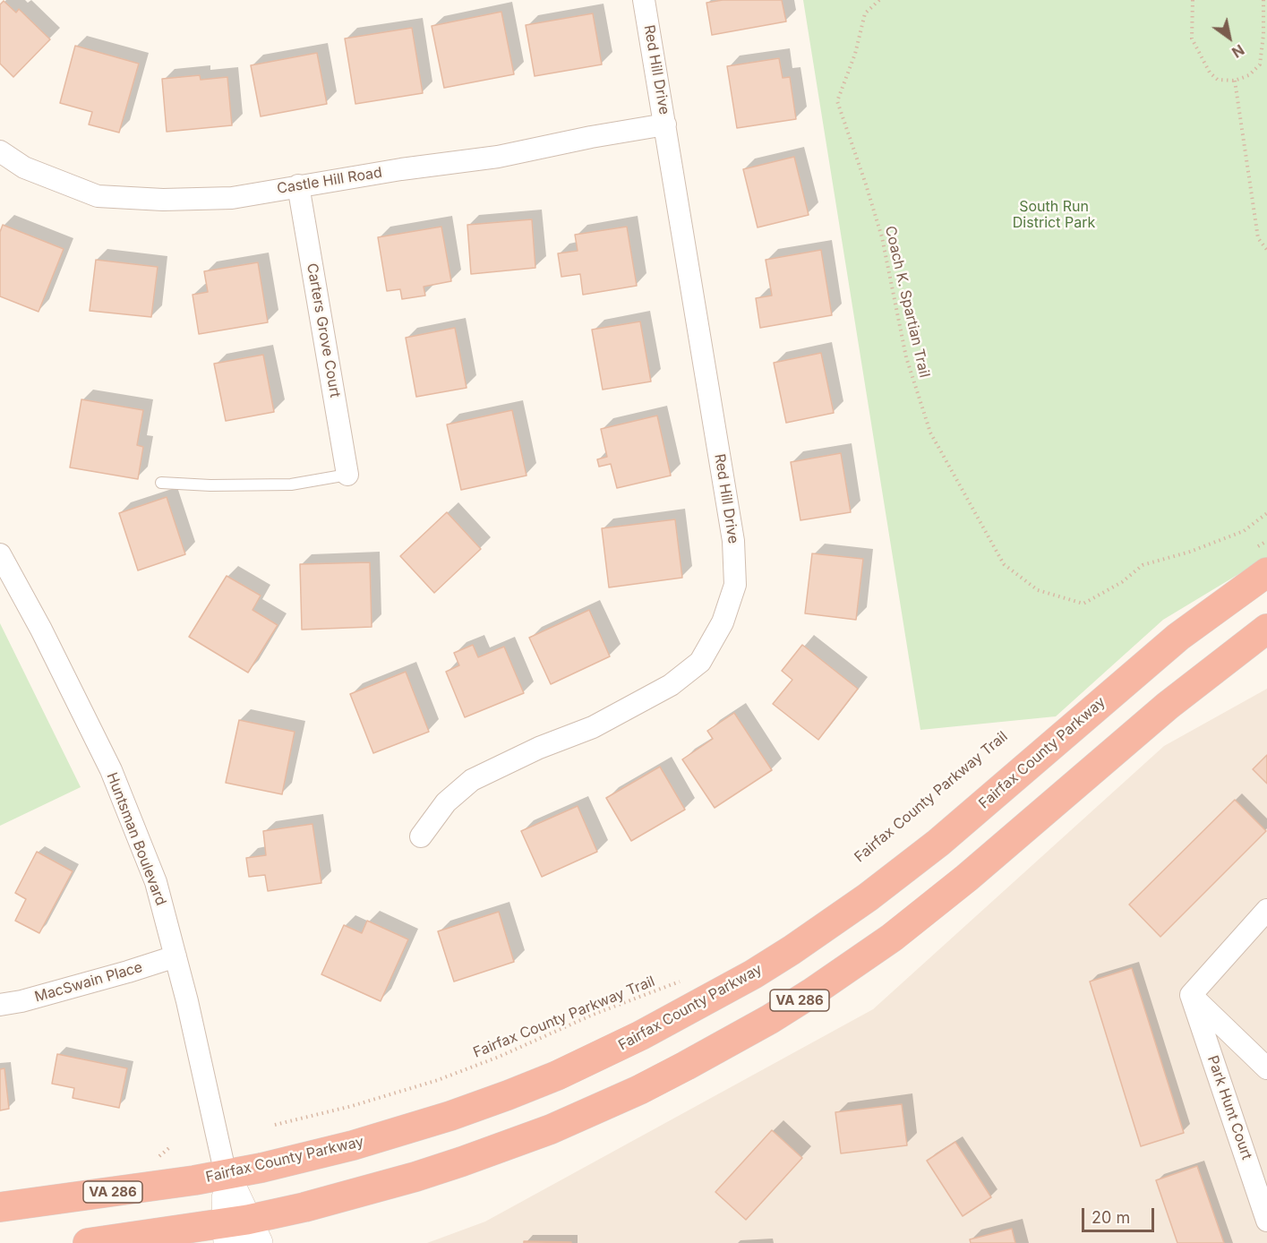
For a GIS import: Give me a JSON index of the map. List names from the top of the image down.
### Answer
{
  "streets": {
    "highway": ["Fairfax County Parkway", "VA 286"],
    "street": [
      "Red Hill Drive",
      "Castle Hill Road",
      "Carters Grove Court",
      "Huntsman Boulevard",
      "MacSwain Place",
      "Park Hunt Court"
    ],
    "path": ["Coach K. Spartian Trail", "Fairfax County Parkway Trail"]
  },
  "crossings": [
    ["Red Hill Drive", "Castle Hill Road"],
    ["Castle Hill Road", "Carters Grove Court"],
    ["Fairfax County Parkway", "Huntsman Boulevard"],
    ["Huntsman Boulevard", "MacSwain Place"],
    ["Huntsman Boulevard", "VA 286"]
  ],
  "parks": ["South Run District Park"],
  "scale_bar": "20 m",
  "north": "bottom right"
}
